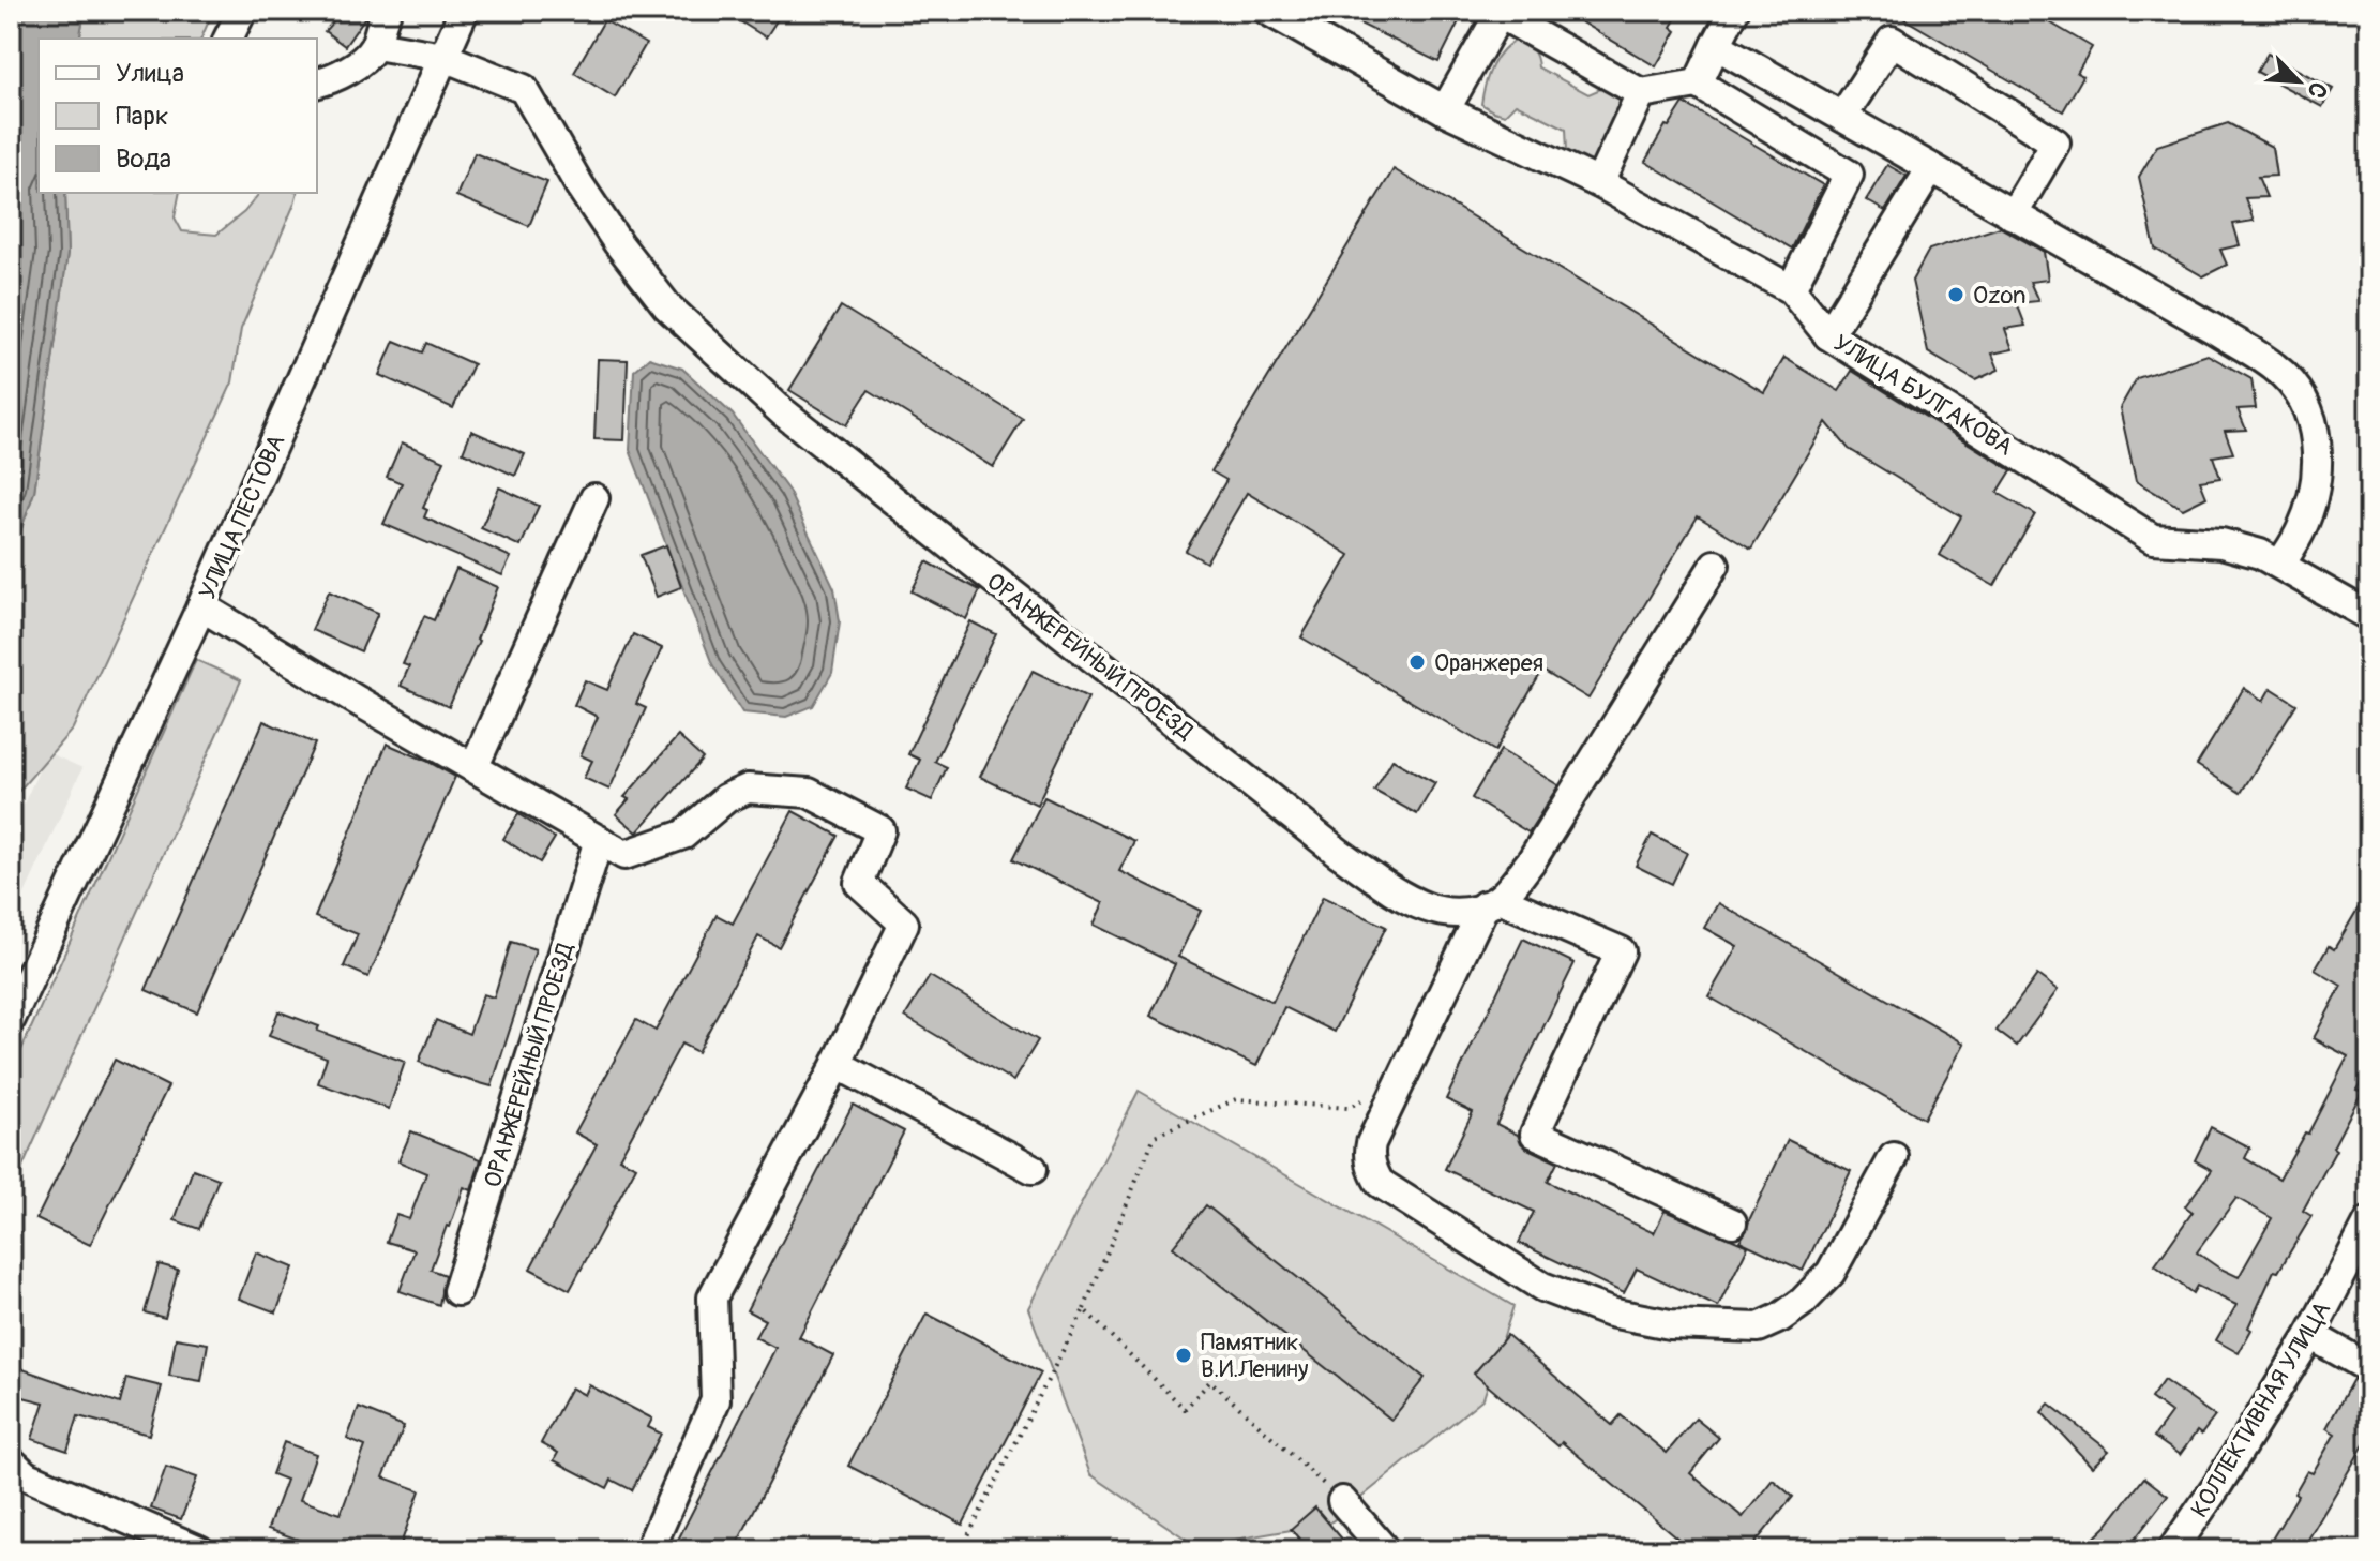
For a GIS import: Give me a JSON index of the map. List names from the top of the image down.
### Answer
{
  "streets": {
    "street": [
      "УЛИЦА БУЛГАКОВА",
      "УЛИЦА ПЕСТОВА",
      "ОРАНЖЕРЕЙНЫЙ ПРОЕЗД",
      "КОЛЛЕКТИВНАЯ УЛИЦА"
    ]
  },
  "crossings": [
    ["УЛИЦА ПЕСТОВА", "ОРАНЖЕРЕЙНЫЙ ПРОЕЗД"]
  ],
  "places": ["Ozon", "Оранжерея", "Памятник В.И.Ленину"],
  "legend": ["Улица", "Парк", "Вода"],
  "north": "bottom right"
}
